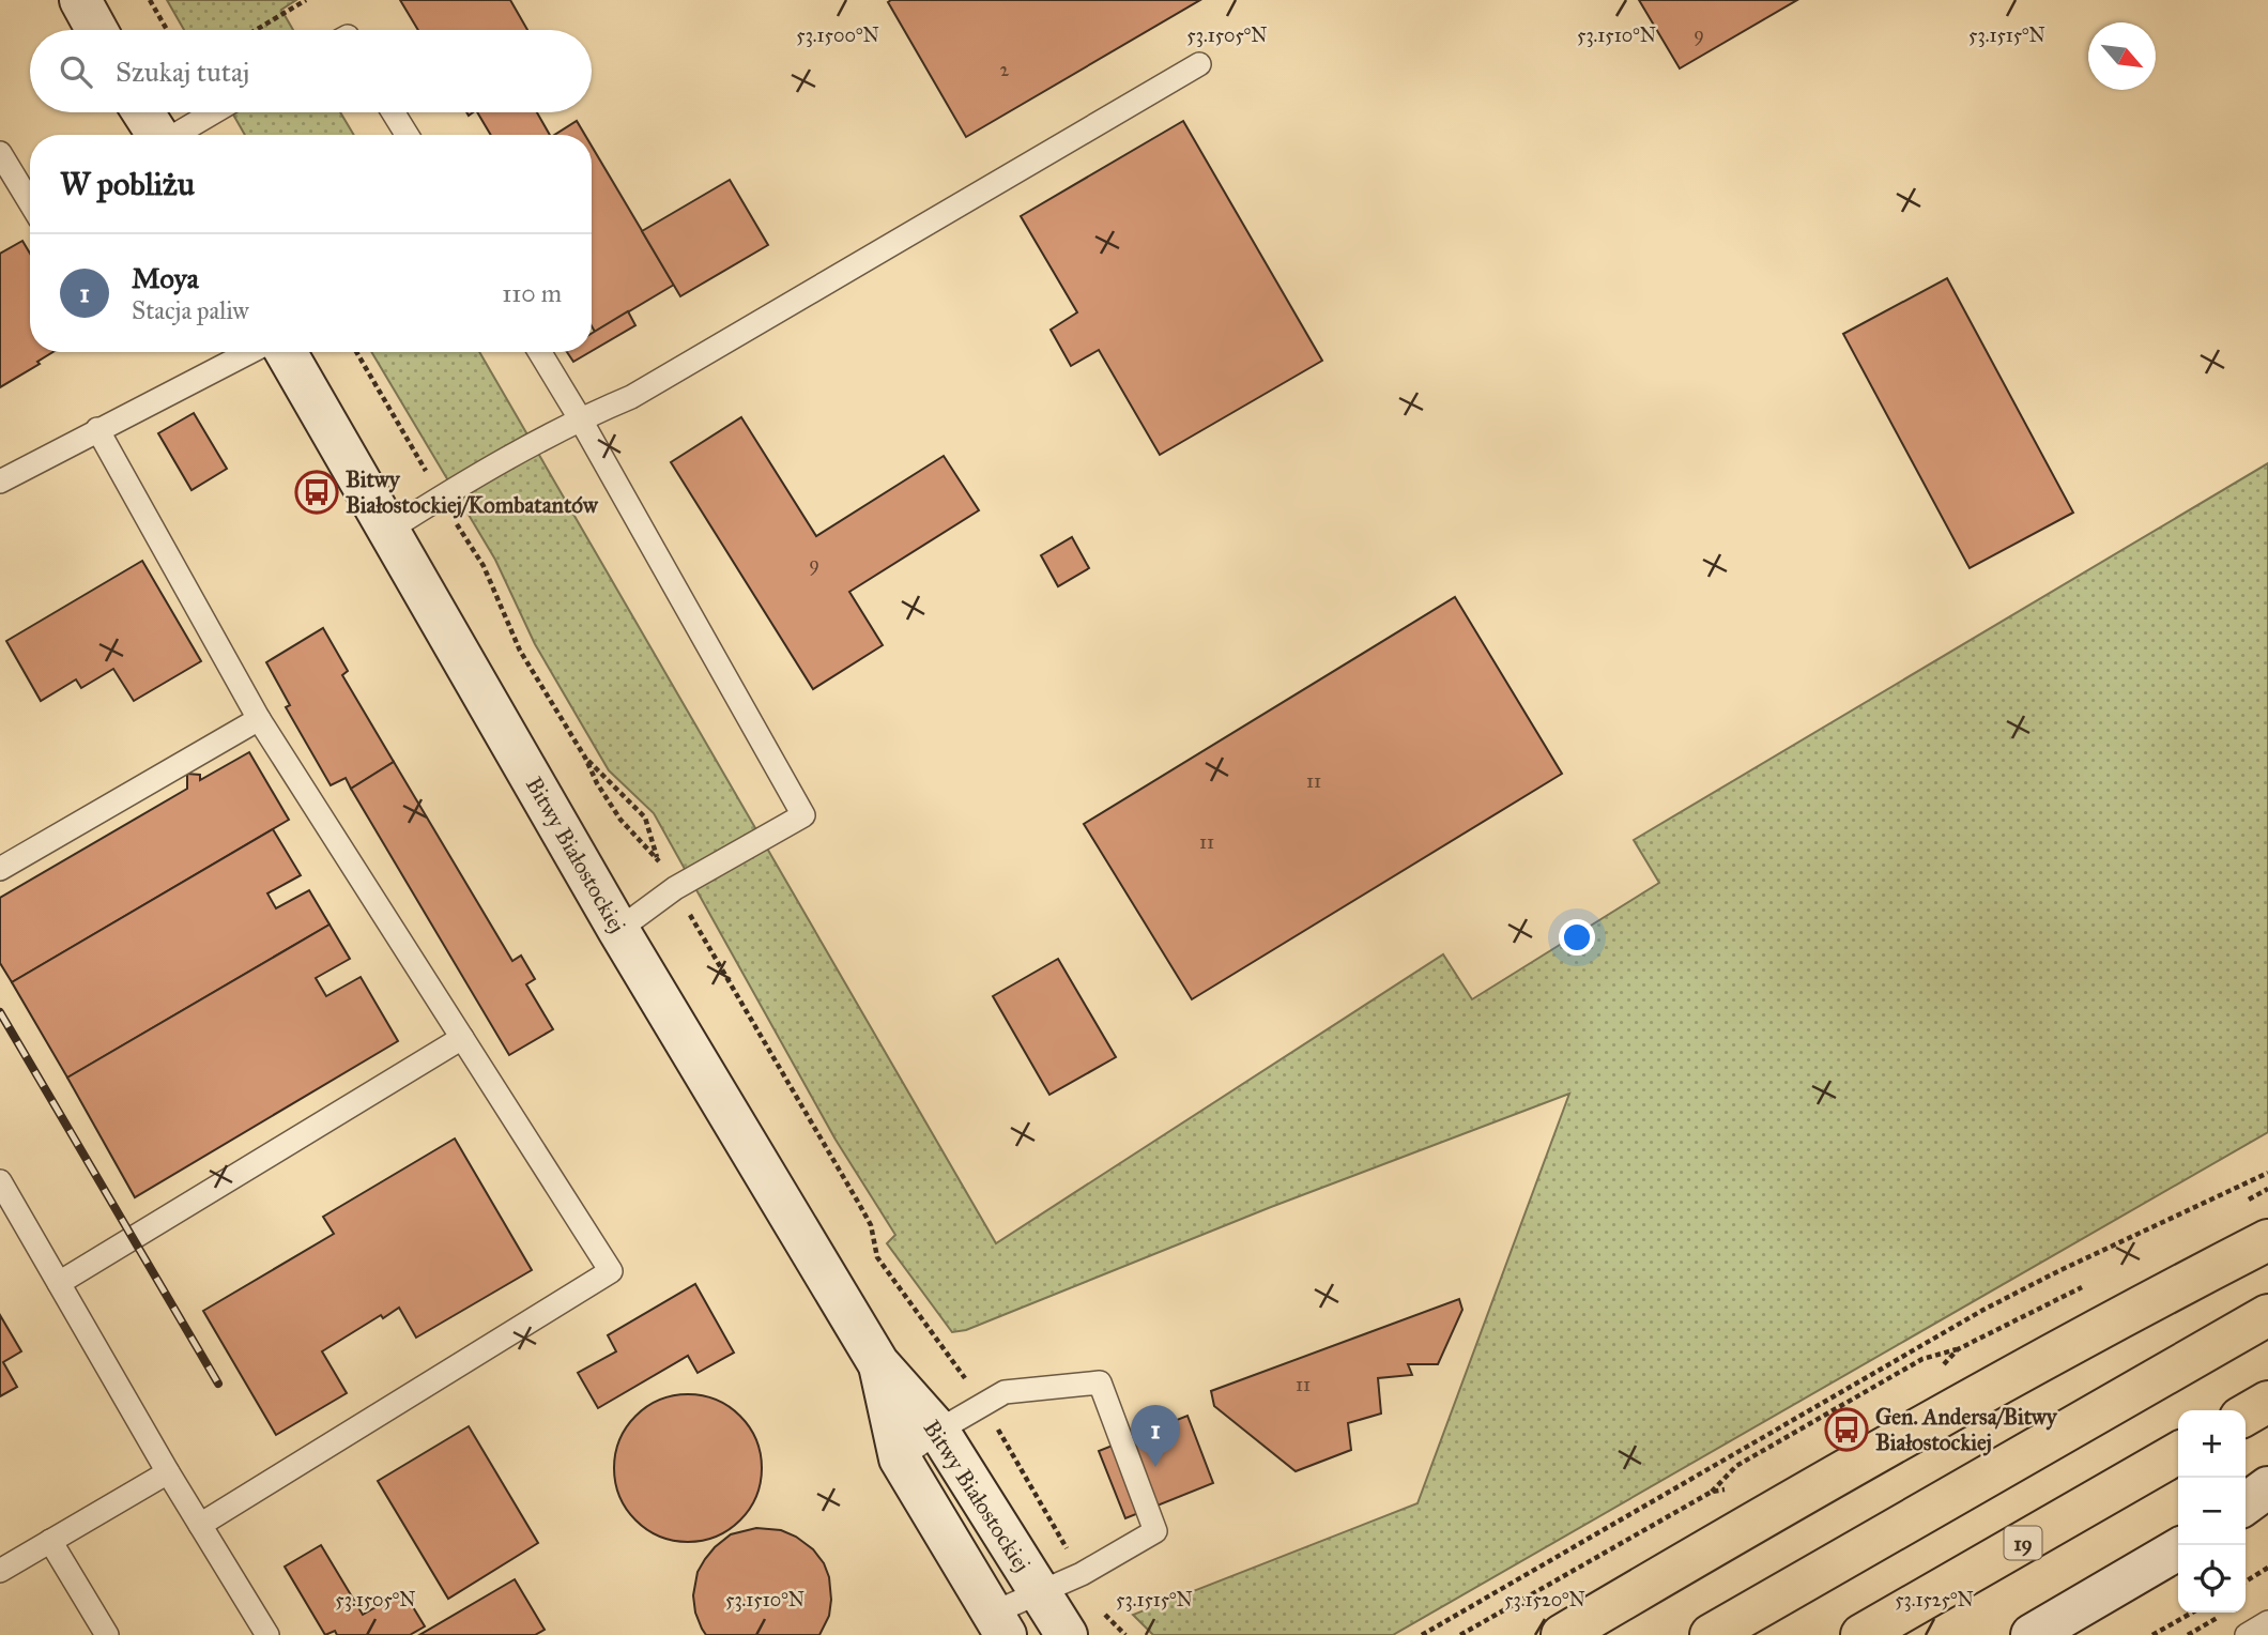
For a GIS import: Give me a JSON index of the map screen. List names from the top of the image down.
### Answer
{
  "streets": {
    "highway": ["19"],
    "street": ["Bitwy Białostockiej"]
  },
  "places": {
    "bus stop": ["Bitwy Białostockiej/Kombatantów", "Gen. Andersa/Bitwy Białostockiej"]
  },
  "house_numbers": [
    "9",
    "2",
    "9",
    "11",
    "11",
    "11"
  ],
  "north": "bottom right",
  "page": {
    "search": "Szukaj tutaj",
    "heading": "W pobliżu",
    "list": [
      {
        "mark": "1",
        "name": "Moya",
        "note": "Stacja paliw",
        "value": "110 m"
      }
    ],
    "pins": "1",
    "map_buttons": ["+", "−"]
  },
  "coordinates": [
    "53.1500°N",
    "53.1505°N",
    "53.1510°N",
    "53.1515°N",
    "53.1520°N",
    "53.1525°N"
  ]
}
